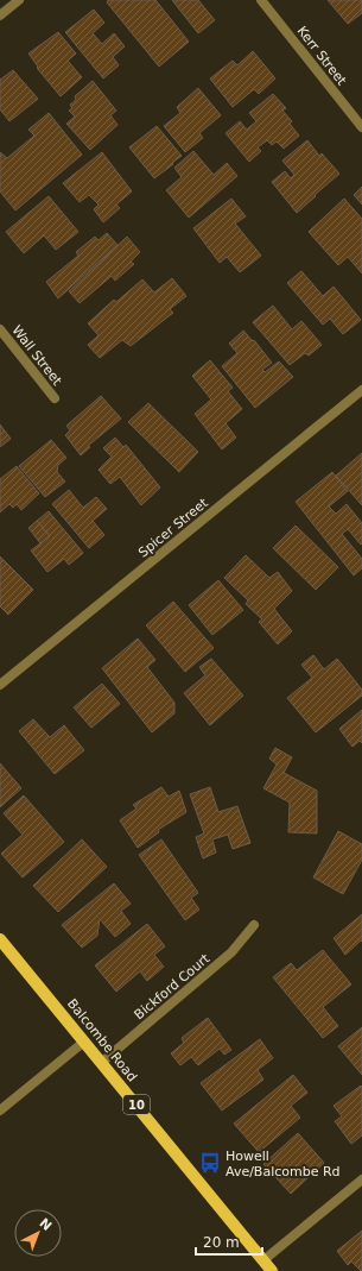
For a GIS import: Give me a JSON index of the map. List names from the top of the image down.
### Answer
{
  "streets": {
    "main road": ["Balcombe Road", "10"],
    "street": [
      "Kerr Street",
      "Wall Street",
      "Spicer Street",
      "Bickford Court"
    ]
  },
  "crossings": [
    ["Bickford Court", "Balcombe Road"]
  ],
  "places": {
    "bus stop": ["Howell Ave/Balcombe Rd"]
  },
  "scale_bar": "20 m",
  "north": "top right"
}
